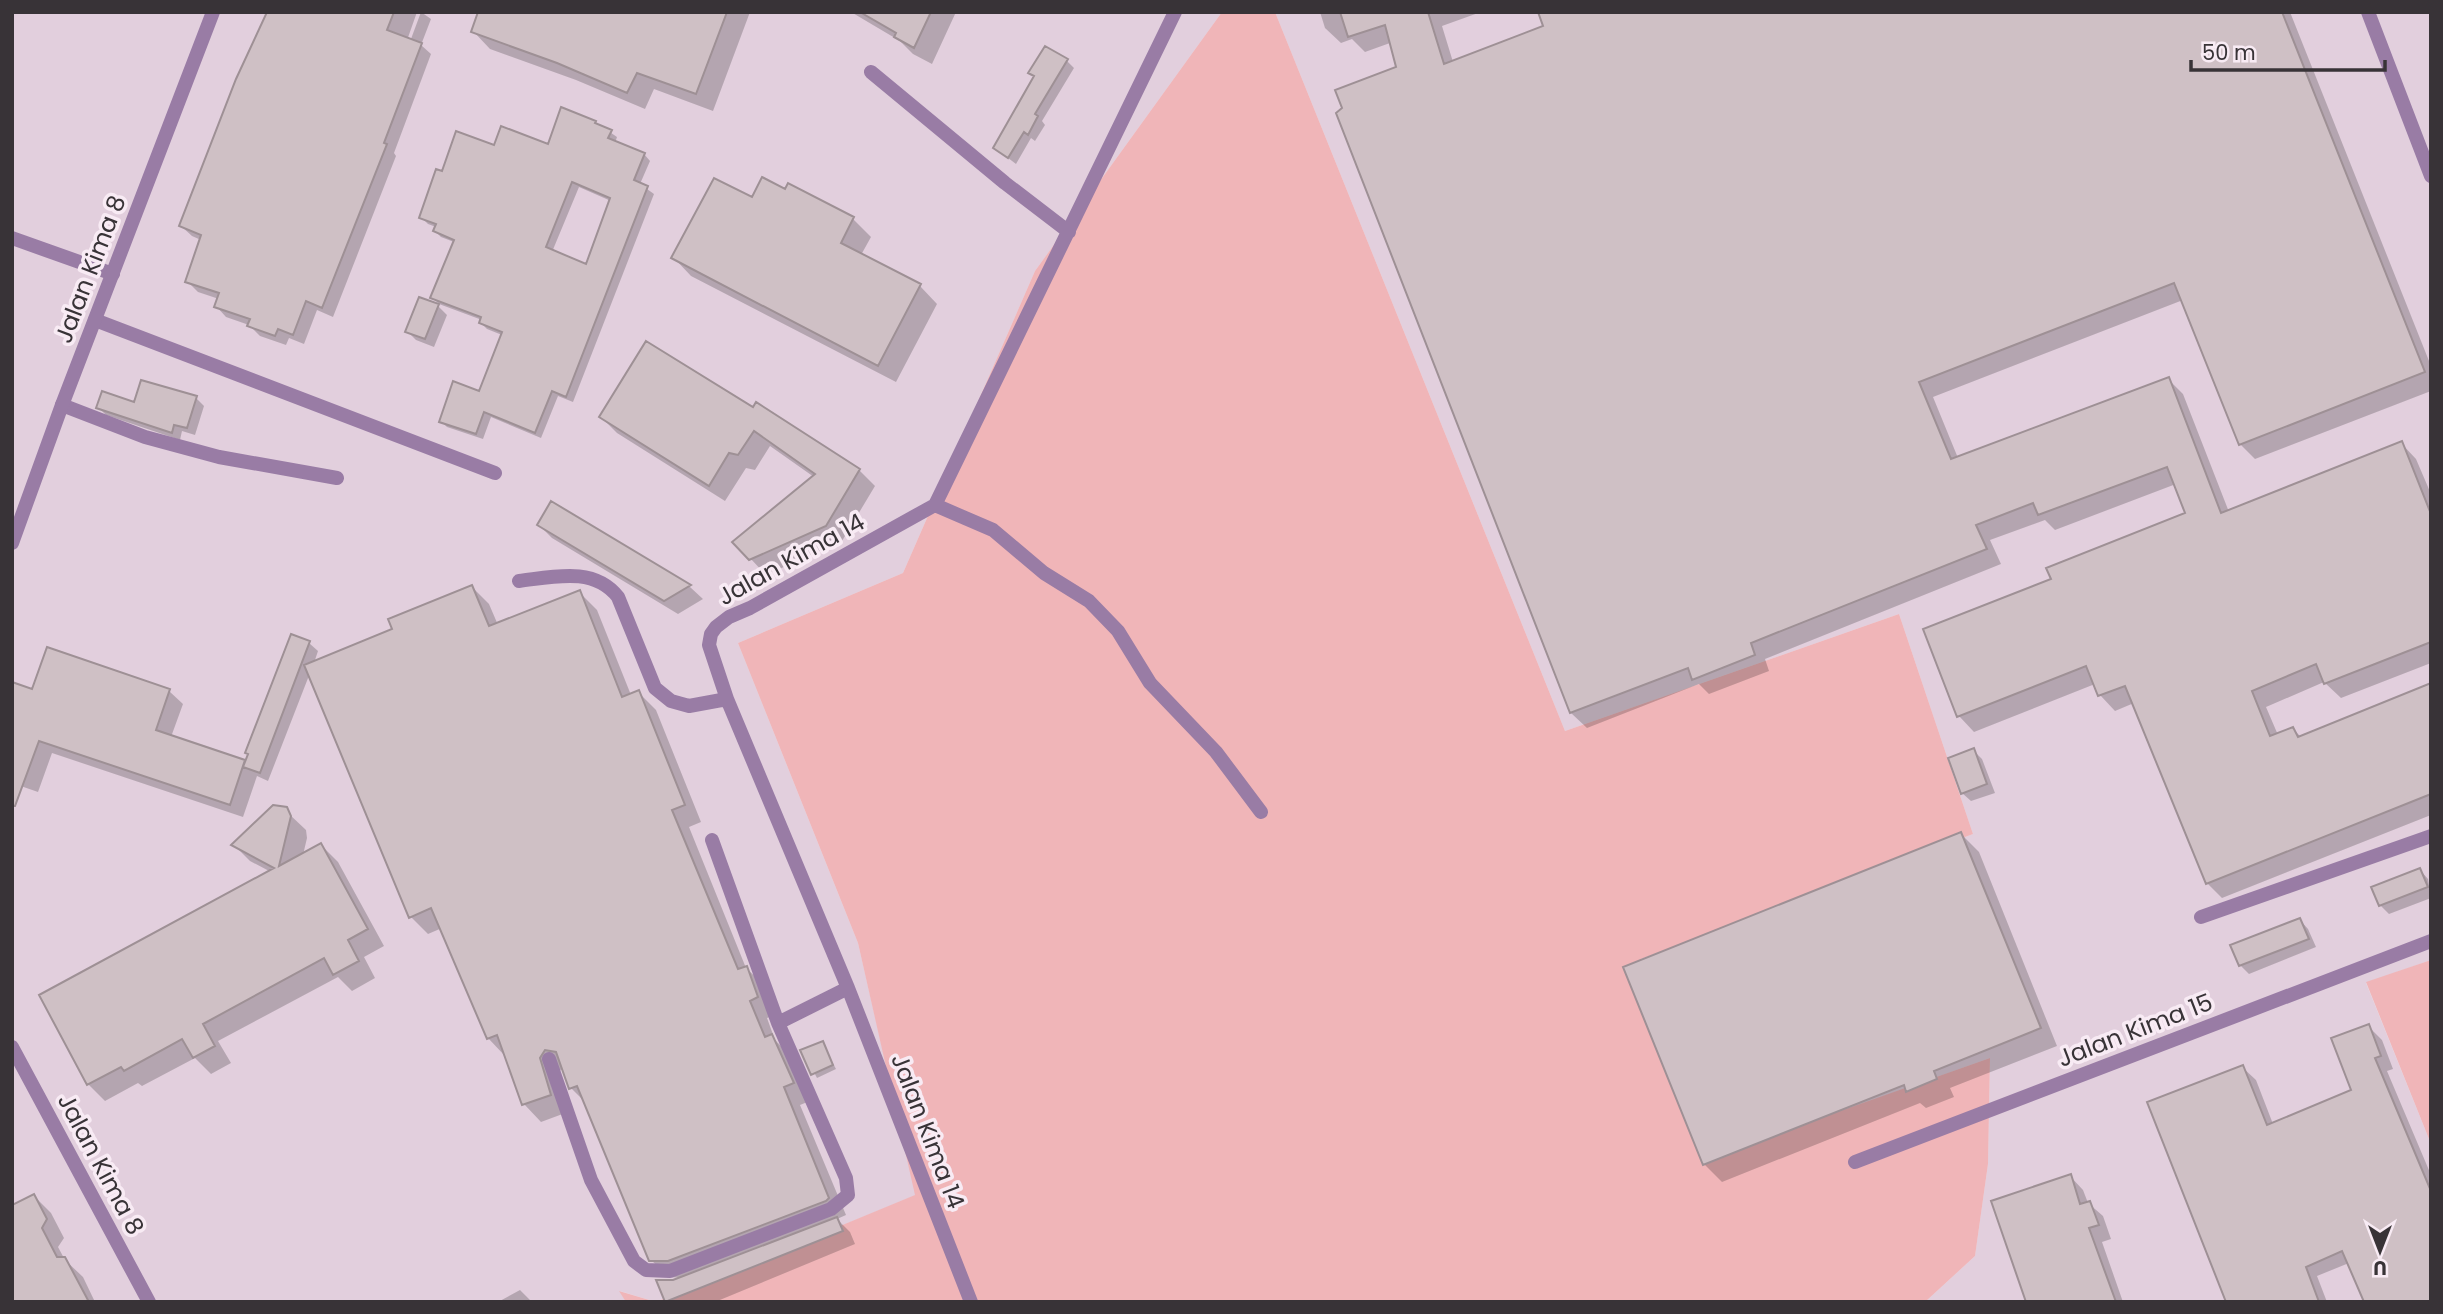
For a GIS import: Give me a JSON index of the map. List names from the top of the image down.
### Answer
{
  "streets": {
    "street": ["Jalan Kima 8", "Jalan Kima 14", "Jalan Kima 15"]
  },
  "scale_bar": "50 m",
  "north": "bottom"
}
